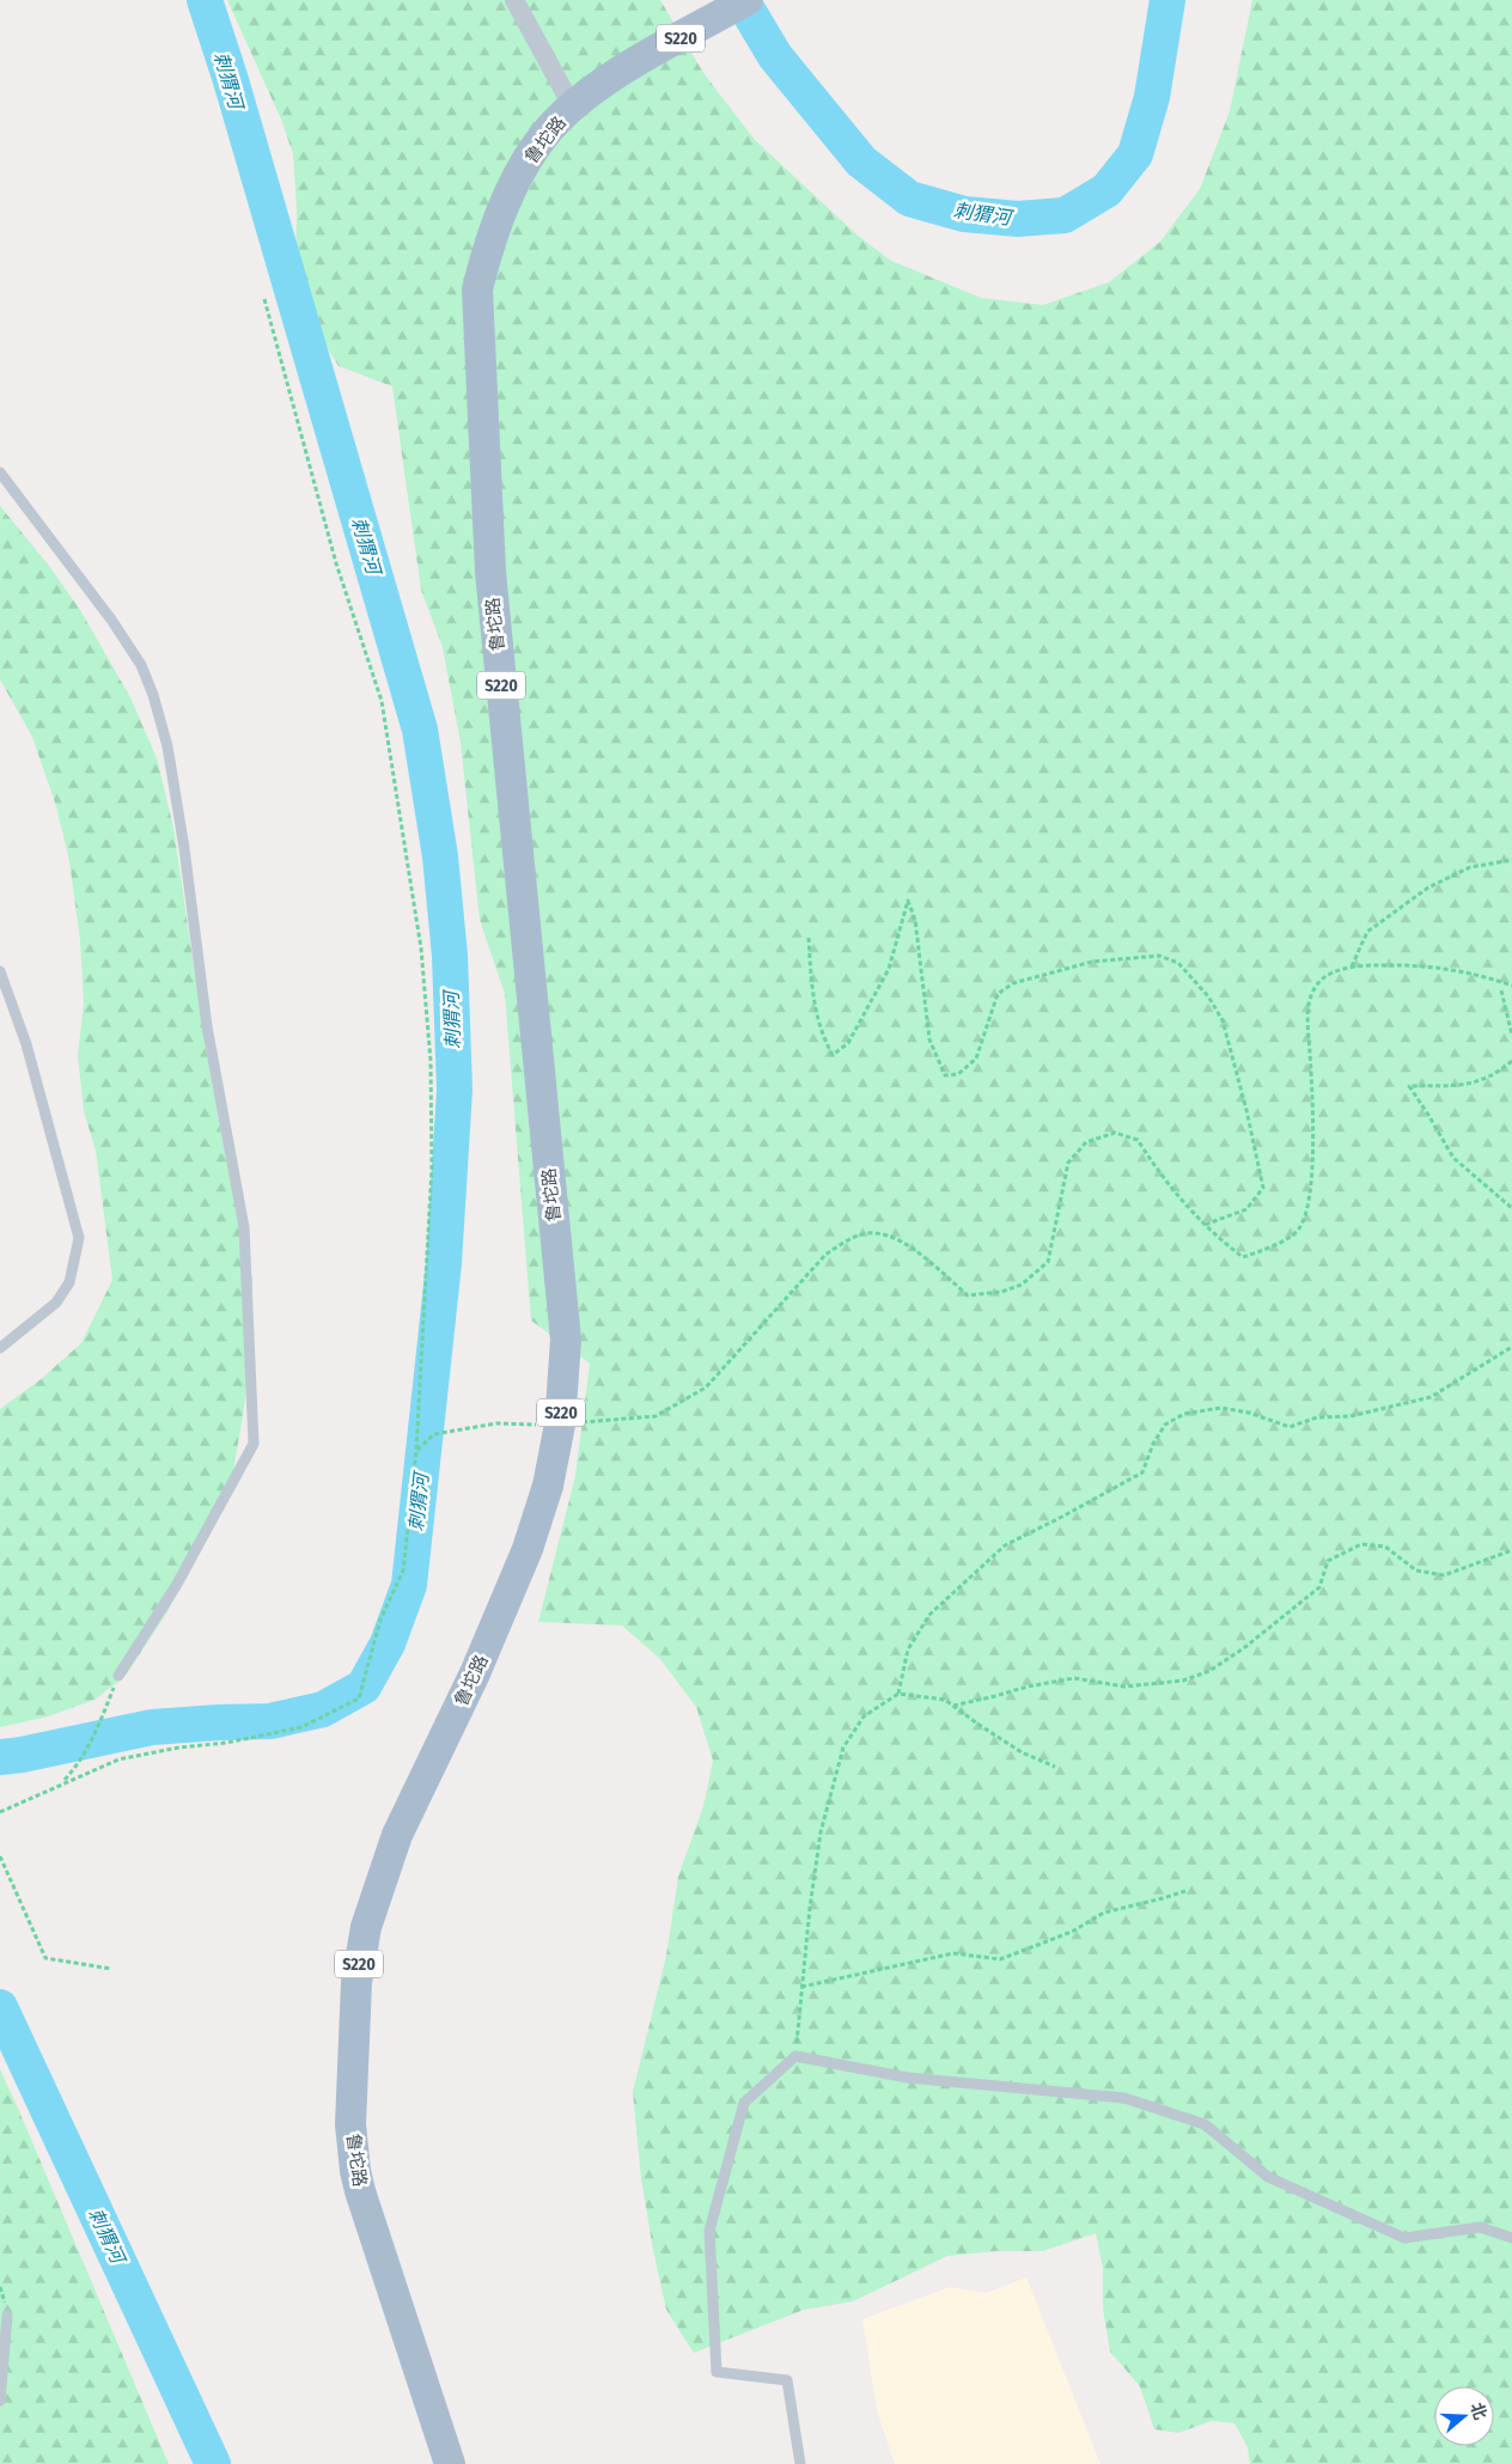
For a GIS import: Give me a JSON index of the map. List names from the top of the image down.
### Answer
{
  "streets": {
    "main road": ["S220", "鲁坨路"]
  },
  "water": ["刺猬河"],
  "north": "right"
}
